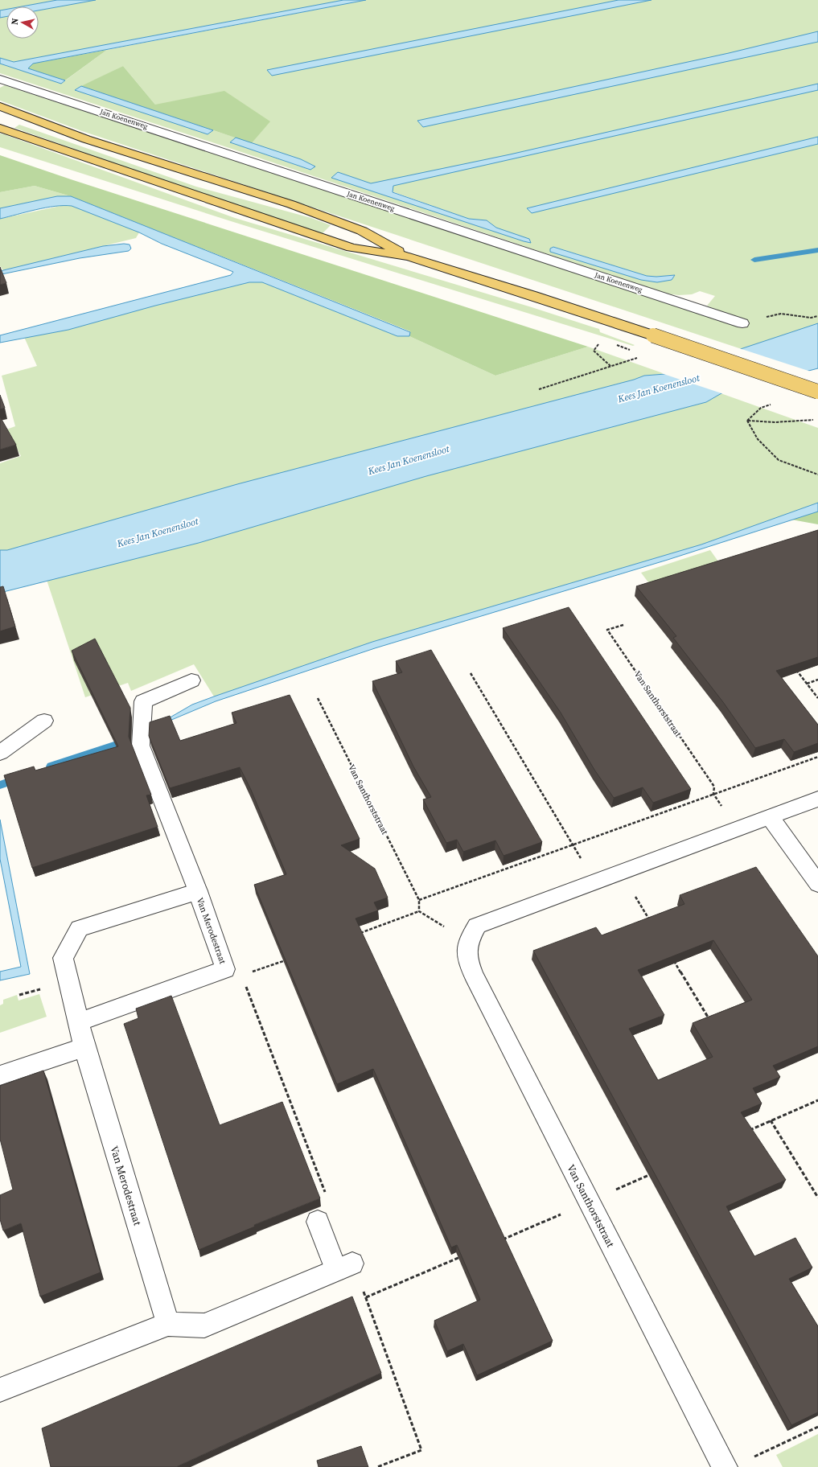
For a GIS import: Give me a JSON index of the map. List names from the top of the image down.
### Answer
{
  "streets": {
    "street": ["Jan Koenenweg", "Van Santhorststraat", "Van Merodestraat"]
  },
  "water": ["Kees Jan Koenensloot"],
  "north": "left"
}
